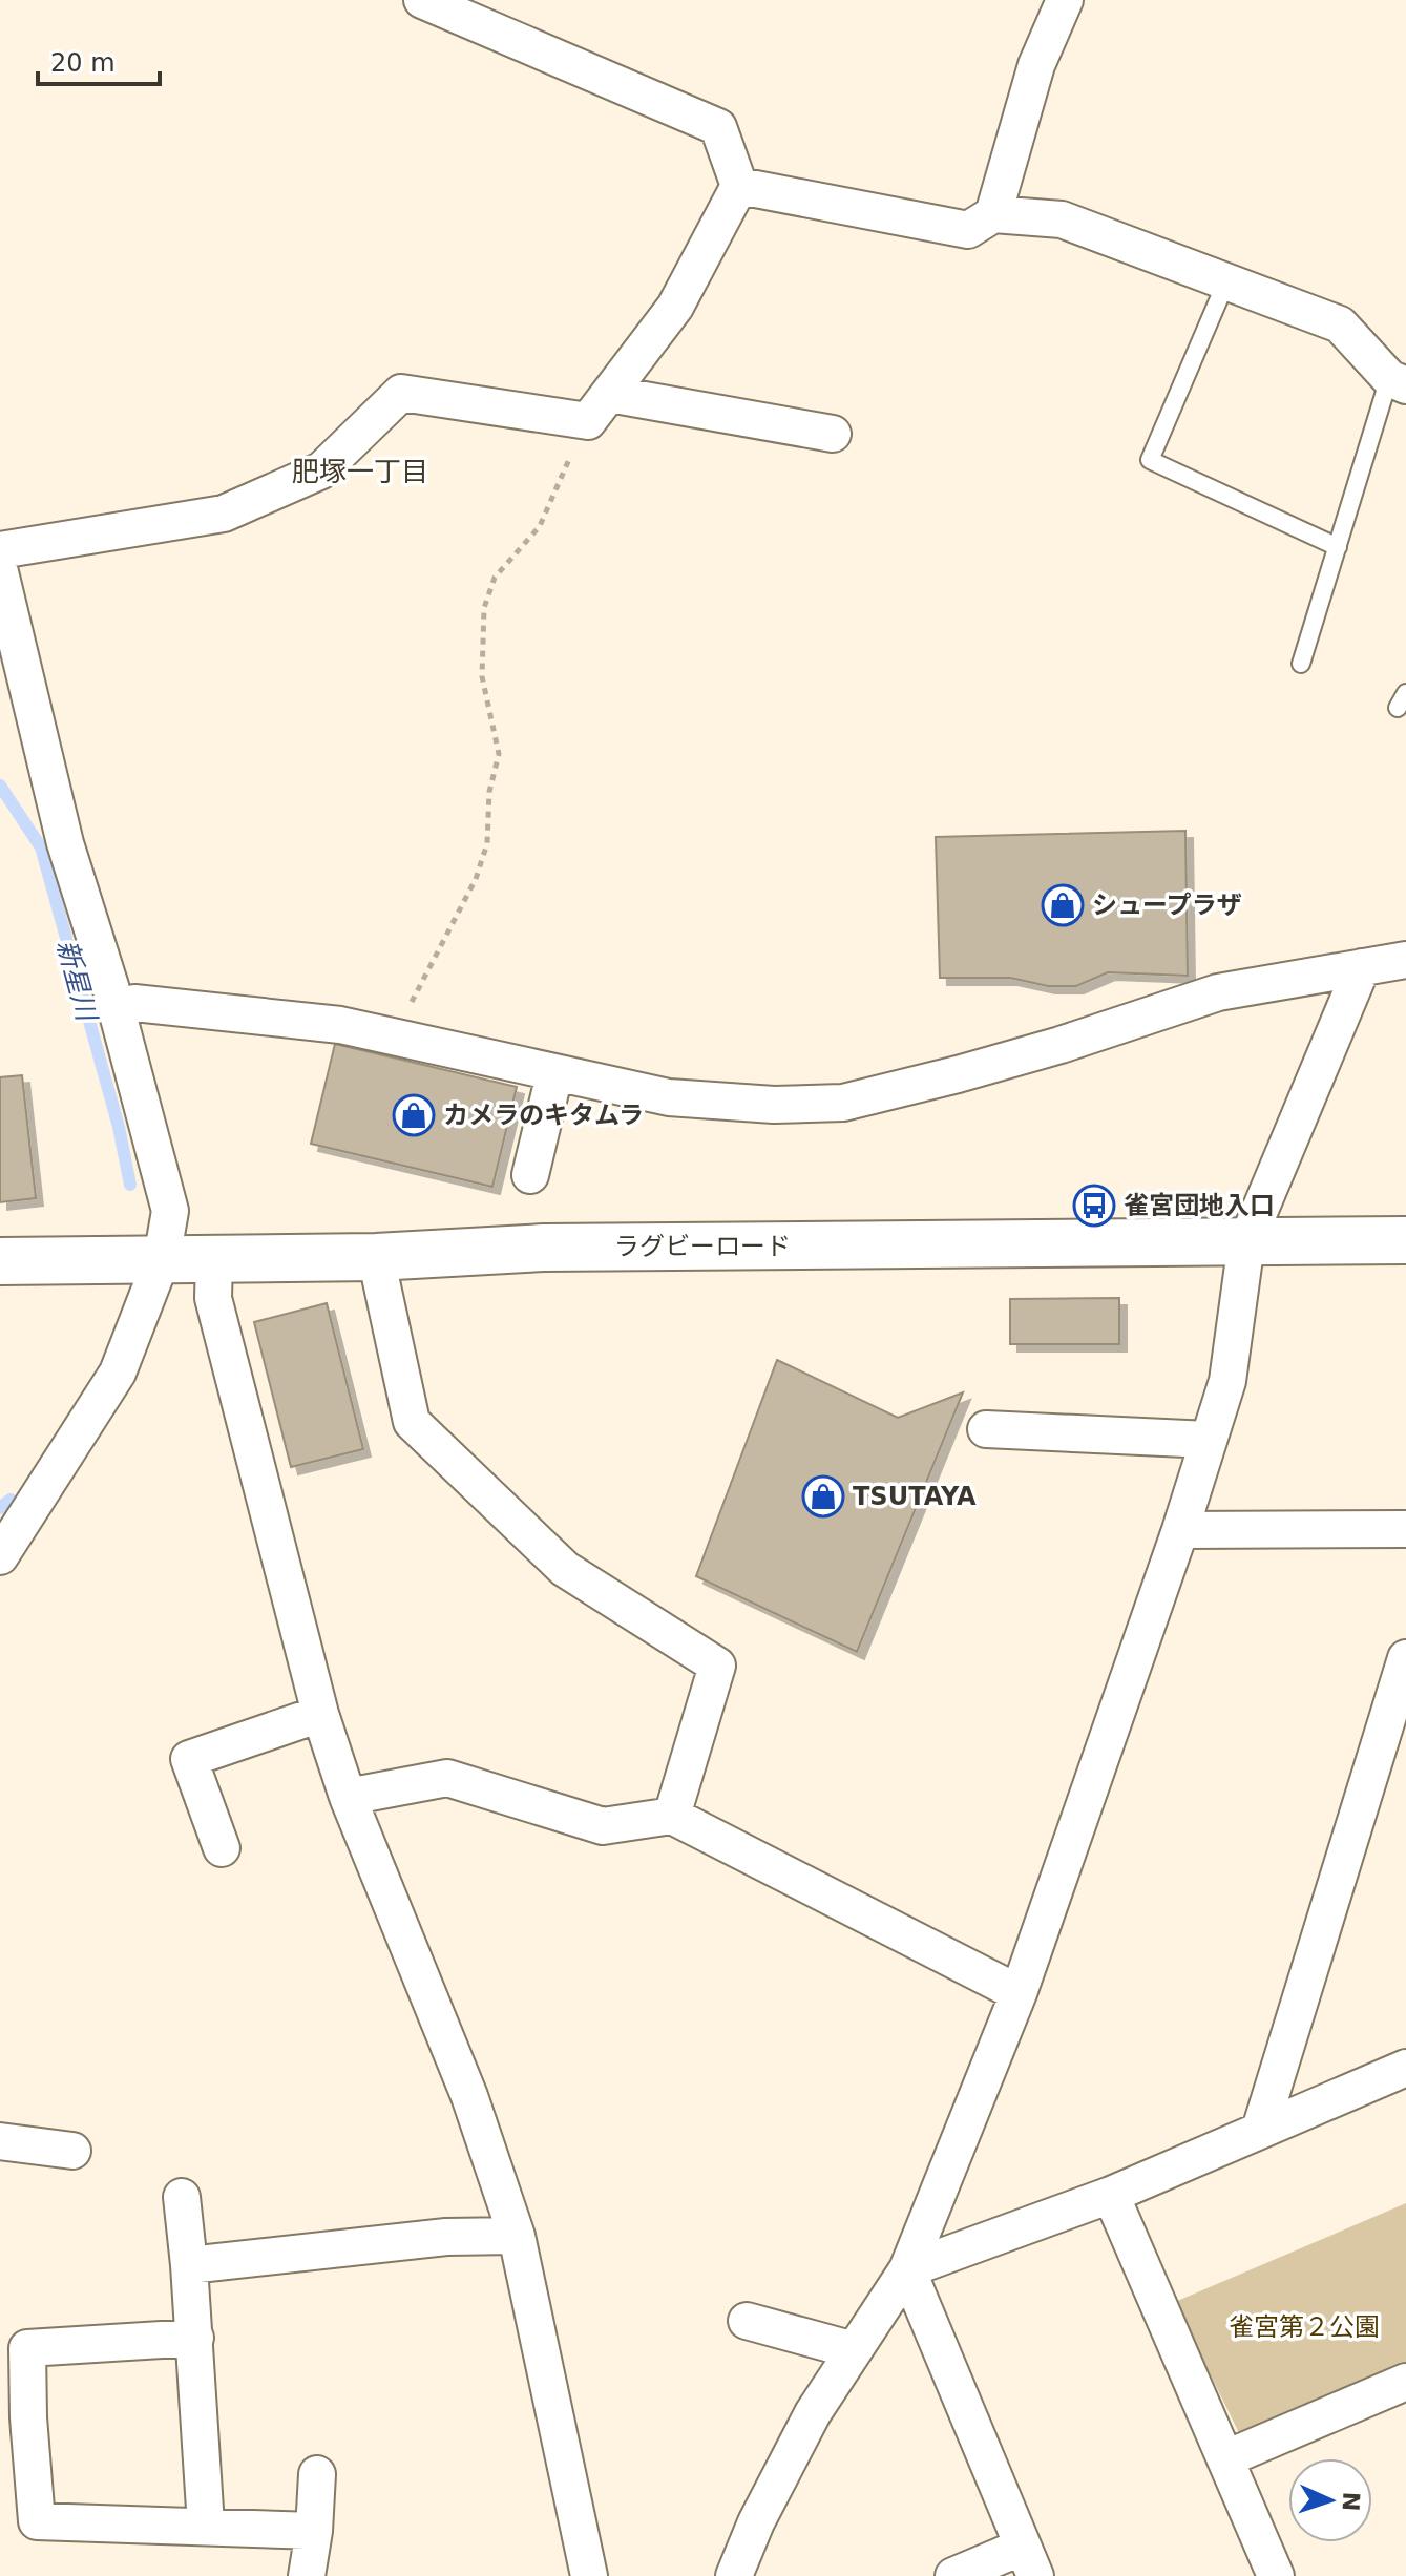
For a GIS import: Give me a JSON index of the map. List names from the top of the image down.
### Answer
{
  "streets": {
    "street": ["ラグビーロード"]
  },
  "districts": ["肥塚一丁目"],
  "water": ["新星川"],
  "parks": ["雀宮第２公園"],
  "places": {
    "shop": ["シュープラザ", "カメラのキタムラ", "TSUTAYA"],
    "bus stop": ["雀宮団地入口"]
  },
  "scale_bar": "20 m",
  "north": "right"
}
